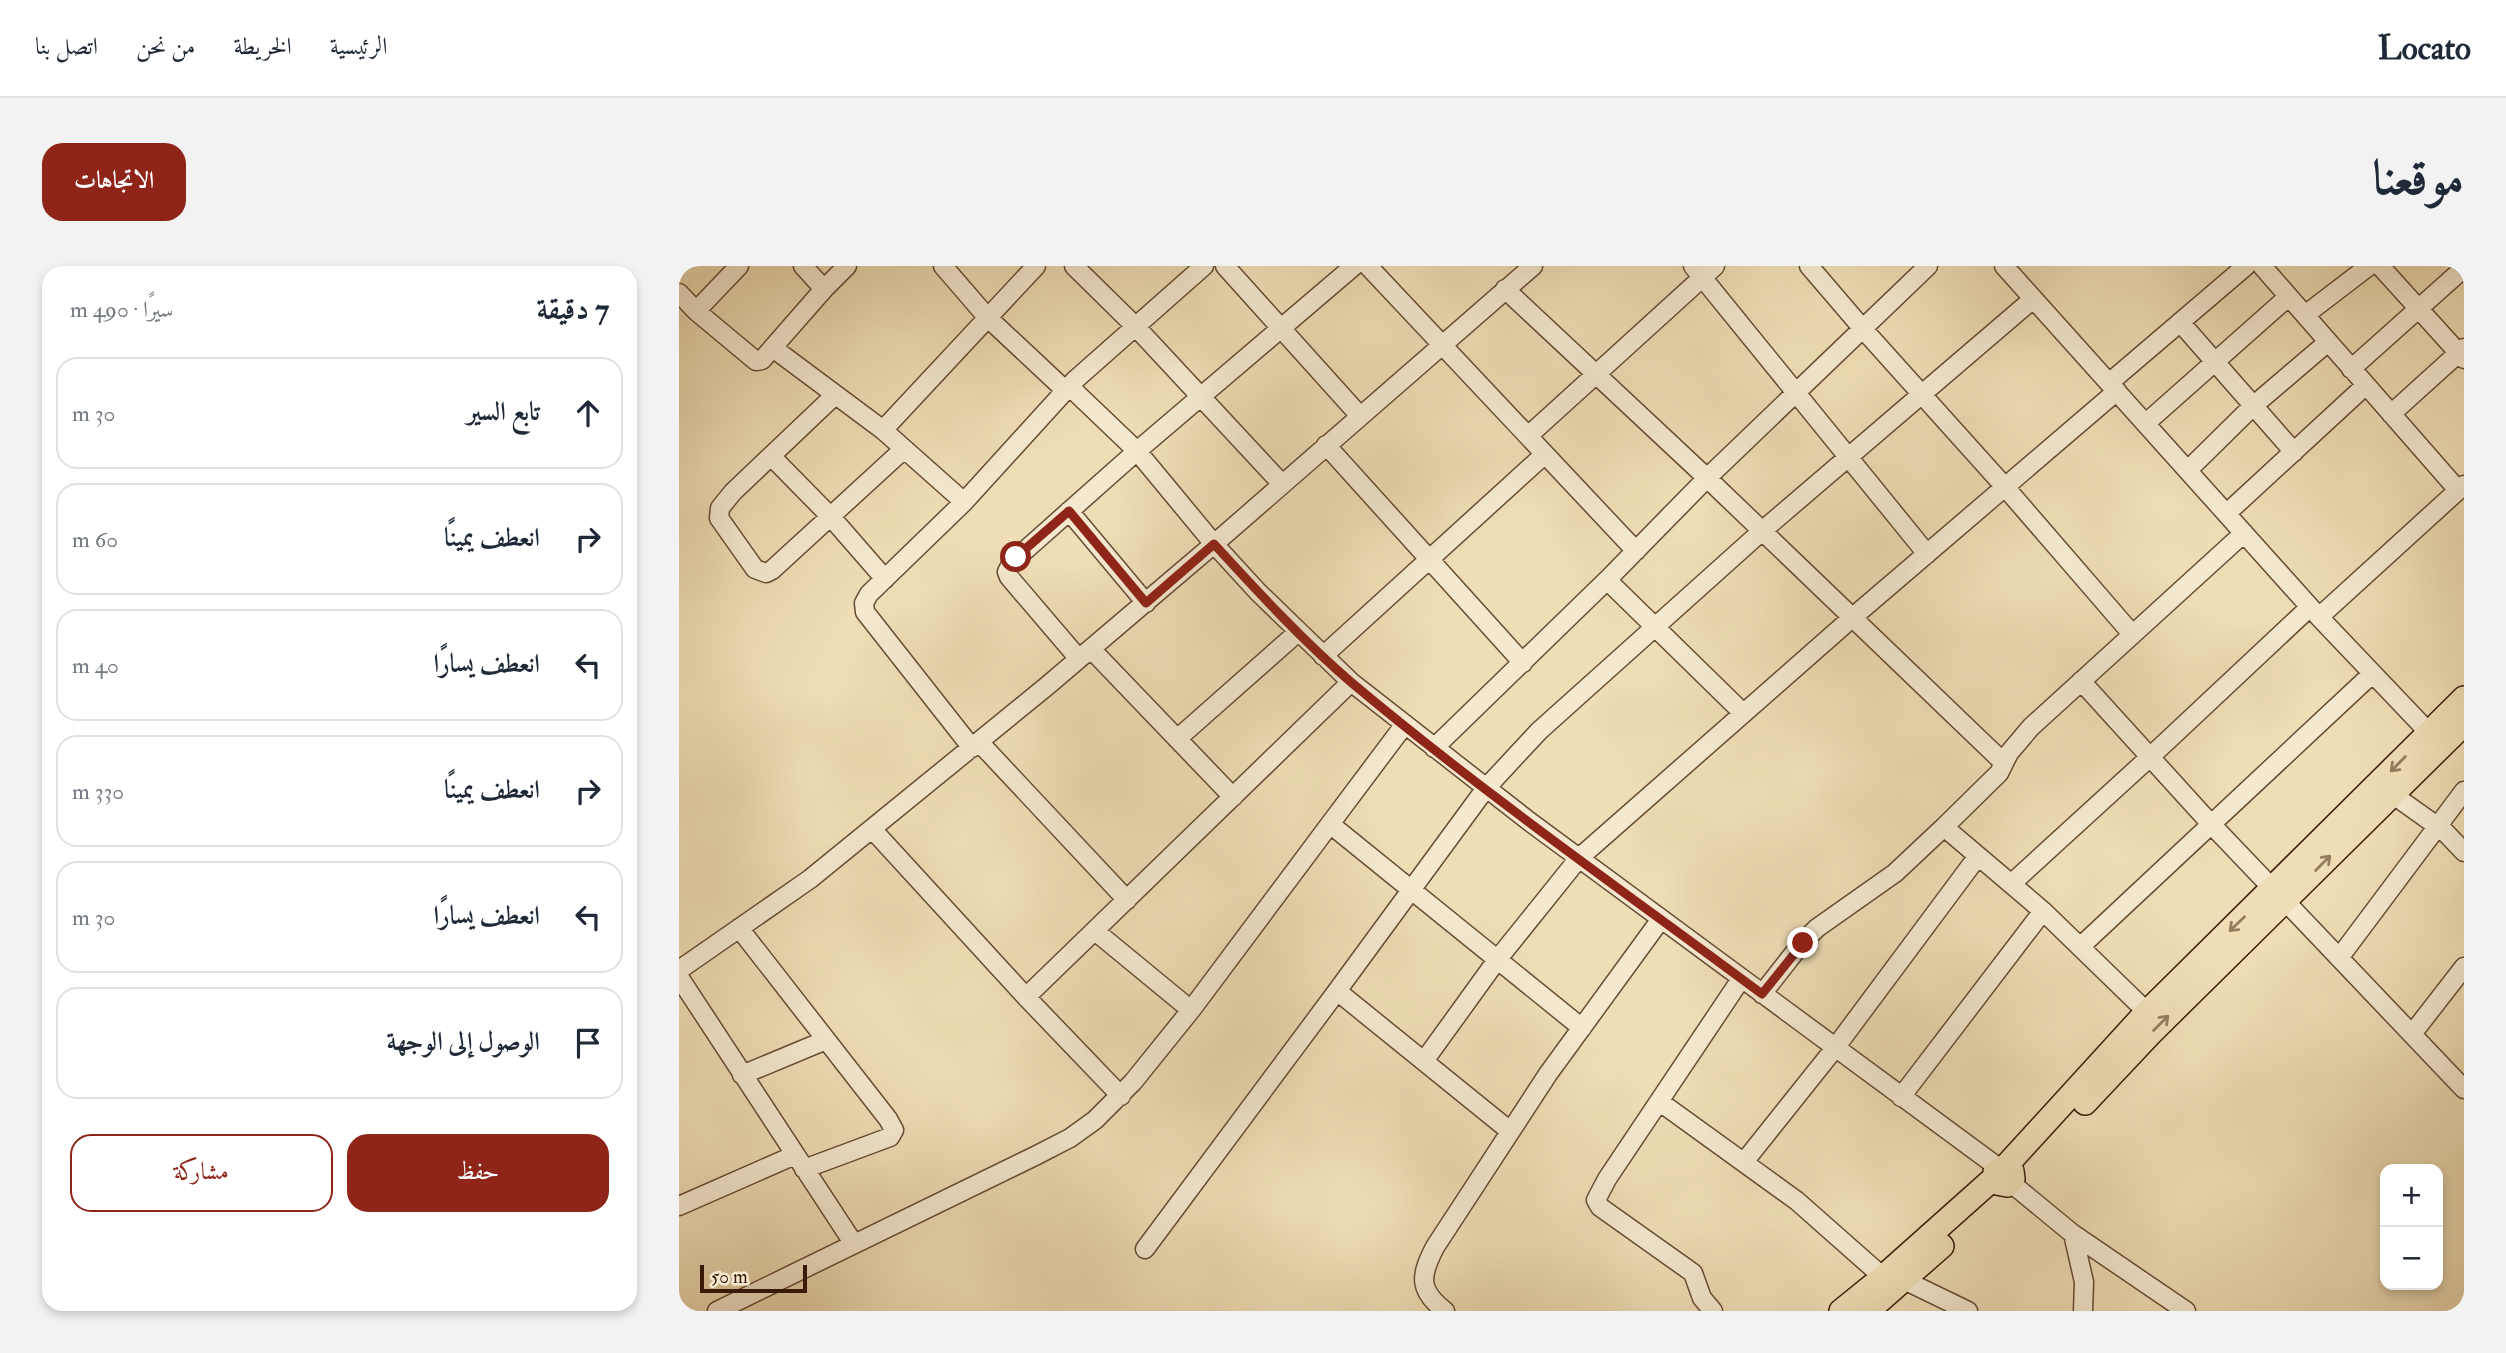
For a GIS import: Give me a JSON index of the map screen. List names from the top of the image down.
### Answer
{
  "scale_bar": "50 m",
  "page": {
    "header": "Locato",
    "nav": [
      "الرئيسية",
      "الخريطة",
      "من نحن",
      "اتصل بنا"
    ],
    "title": "موقعنا",
    "buttons": [
      "الاتجاهات",
      ["حفظ", "مشاركة"]
    ],
    "heading": ["7 دقيقة", "سيرًا · 490 m"],
    "list": [
      ["تابع السير", "30 m"],
      ["انعطف يمينًا", "60 m"],
      ["انعطف يسارًا", "40 m"],
      ["انعطف يمينًا", "330 m"],
      ["انعطف يسارًا", "30 m"],
      "الوصول إلى الوجهة"
    ],
    "map_buttons": ["+", "−"],
    "scale": "50 m"
  }
}
